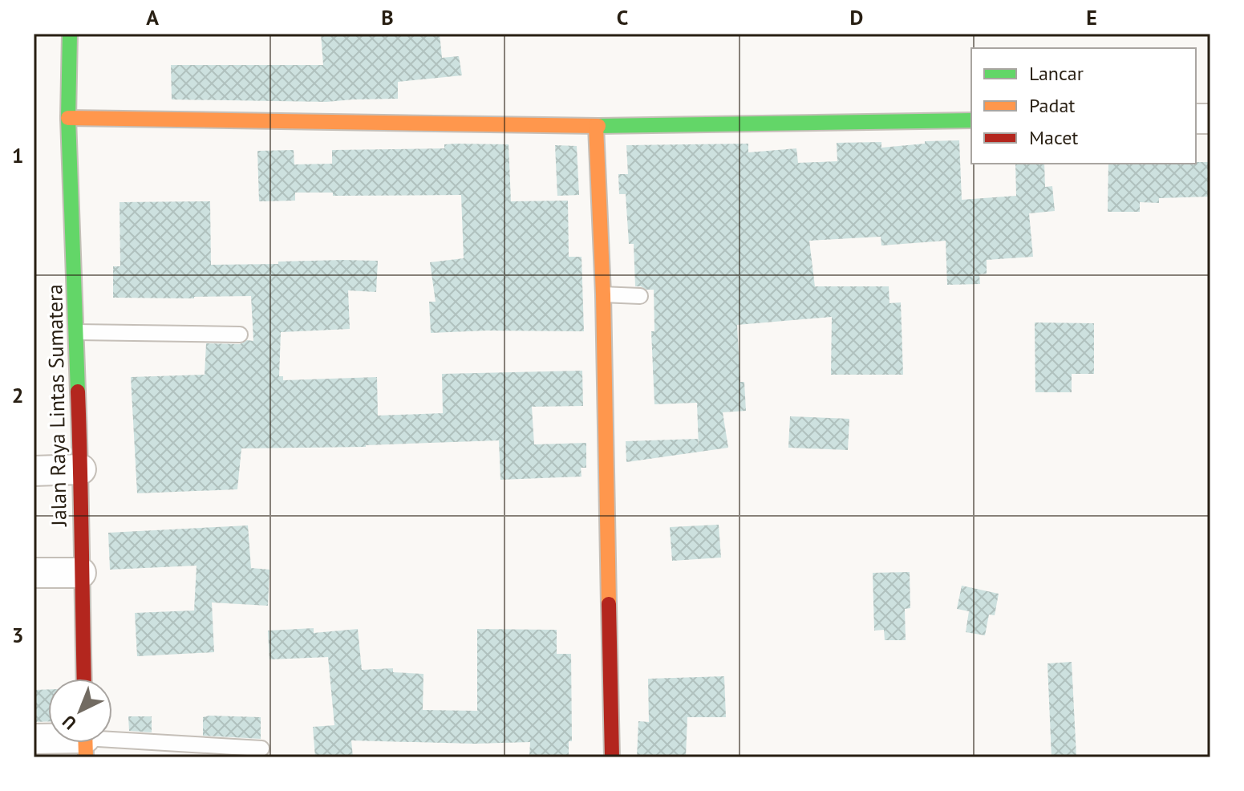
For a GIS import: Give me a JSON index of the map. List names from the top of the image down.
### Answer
{
  "streets": {
    "main road": ["Jalan Raya Lintas Sumatera"]
  },
  "legend": ["Lancar", "Padat", "Macet"],
  "north": "bottom left",
  "grid": {
    "columns": [
      "A",
      "B",
      "C",
      "D",
      "E"
    ],
    "rows": ["1", "2", "3"]
  }
}
